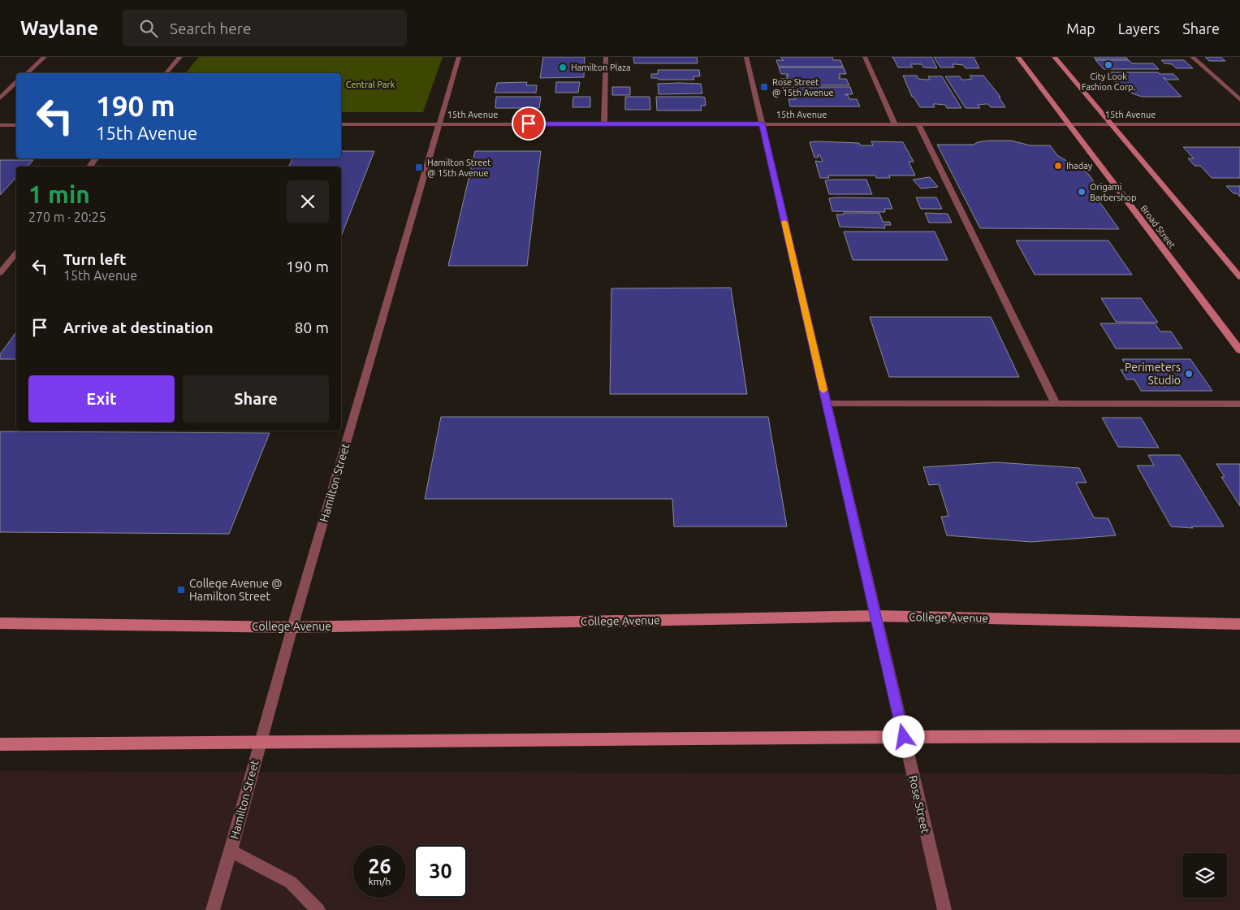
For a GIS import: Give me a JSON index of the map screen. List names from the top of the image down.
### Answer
{
  "streets": {
    "main road": ["Broad Street", "College Avenue"],
    "street": ["15th Avenue", "Hamilton Street", "Rose Street"]
  },
  "crossings": [
    ["15th Avenue", "Broad Street"],
    ["15th Avenue", "Hamilton Street"],
    ["15th Avenue", "Rose Street"],
    ["Hamilton Street", "College Avenue"],
    ["College Avenue", "Rose Street"]
  ],
  "parks": ["Central Park"],
  "places": {
    "other": [
      "City Look Fashion Corp.",
      "Hamilton Plaza",
      "Ihaday",
      "Origami Barbershop",
      "Perimeters Studio"
    ],
    "transit": ["Rose Street @ 15th Avenue", "Hamilton Street @ 15th Avenue", "College Avenue @ Hamilton Street"]
  },
  "page": {
    "header": "Waylane",
    "search": "Search here",
    "nav": ["Map", "Layers", "Share"],
    "turn": ["190 m", "15th Avenue"],
    "heading": ["1 min", "270 m · 20:25"],
    "list": [
      {
        "name": "Turn left",
        "note": "15th Avenue",
        "value": "190 m"
      },
      {
        "name": "Arrive at destination",
        "value": "80 m"
      }
    ],
    "buttons": ["Exit", "Share"],
    "speed": "26 km/h",
    "limit": "30"
  }
}
